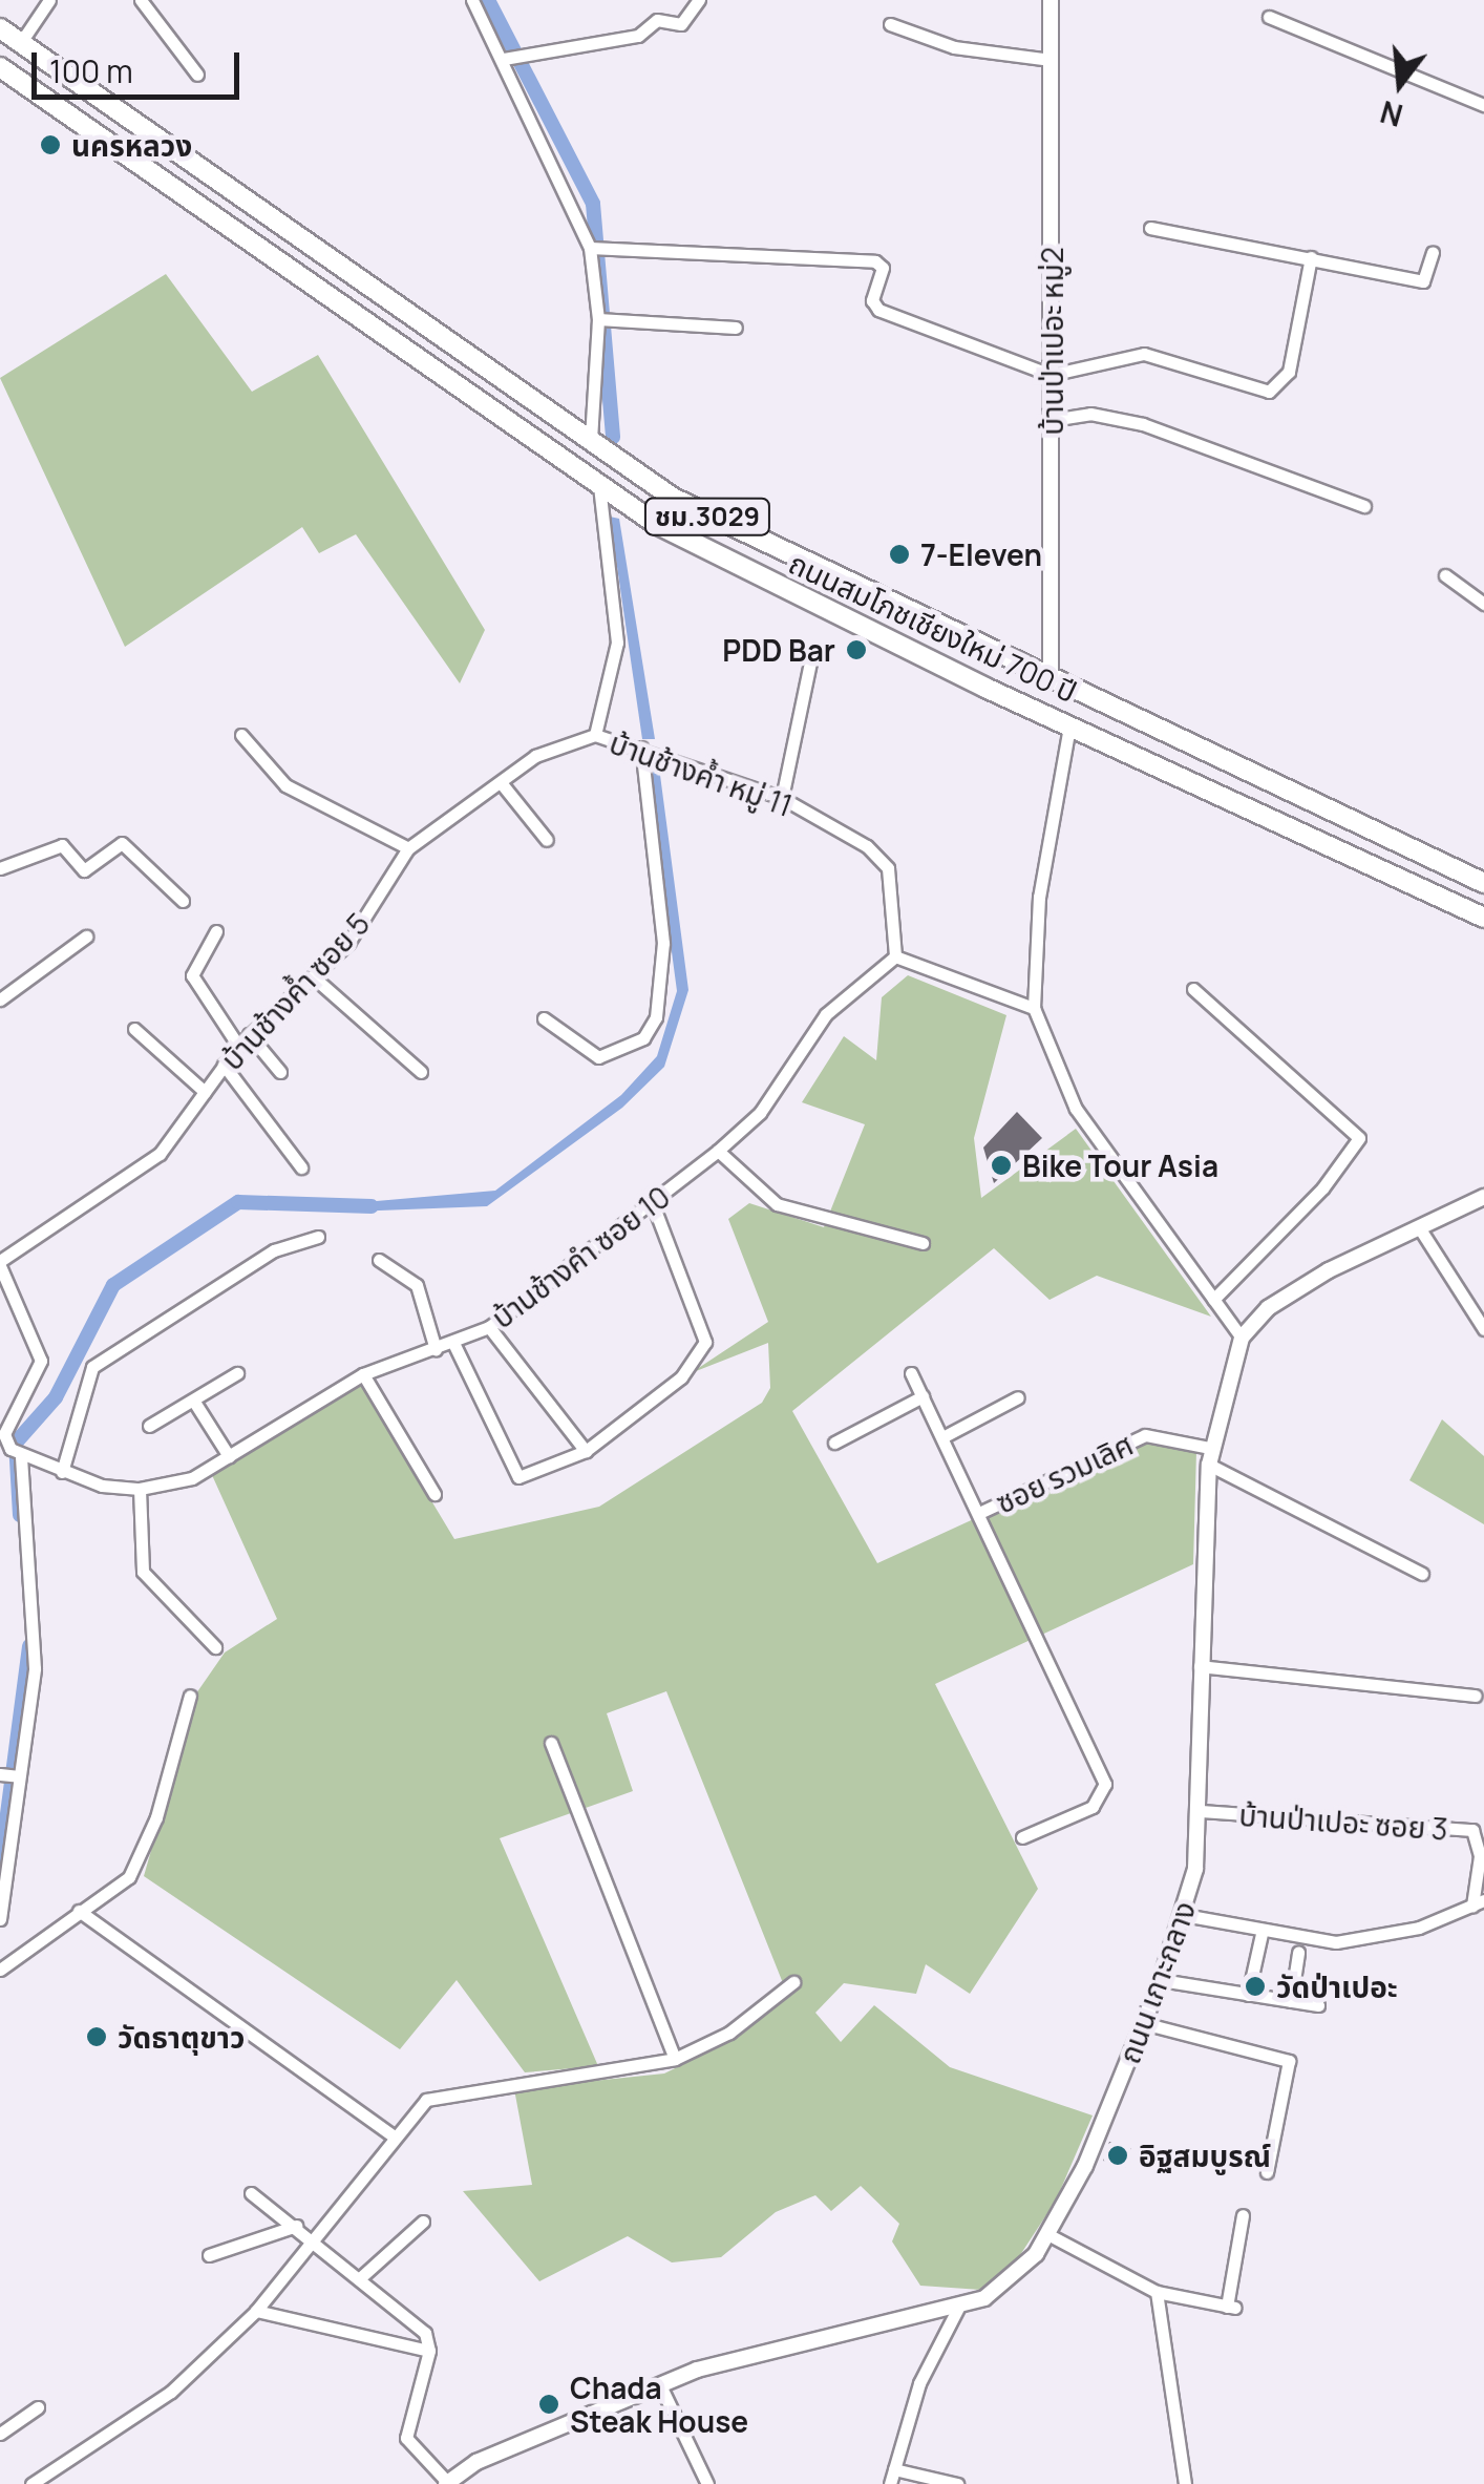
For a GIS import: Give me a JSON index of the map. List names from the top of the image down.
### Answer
{
  "streets": {
    "main road": ["ชม.3029", "ถนนสมโภชเชียงใหม่ 700 ปี"],
    "street": [
      "บ้านป่าเปอะ หมู่2",
      "บ้านช้างค้ำ หมู่ 11",
      "บ้านช้างค้ำ ซอย 5",
      "บ้านช้างคำ ซอย 10",
      "ซอย รวมเลิศ",
      "บ้านป่าเปอะ ซอย 3",
      "ถนน เกาะกลาง"
    ]
  },
  "crossings": [
    ["บ้านป่าเปอะ หมู่2", "ถนนสมโภชเชียงใหม่ 700 ปี"],
    ["บ้านช้างค้ำ หมู่ 11", "บ้านช้างค้ำ ซอย 5"],
    ["บ้านช้างค้ำ หมู่ 11", "บ้านช้างคำ ซอย 10"],
    ["ซอย รวมเลิศ", "ถนน เกาะกลาง"],
    ["บ้านป่าเปอะ ซอย 3", "ถนน เกาะกลาง"]
  ],
  "places": [
    "นครหลวง",
    "7-Eleven",
    "PDD Bar",
    "Bike Tour Asia",
    "วัดป่าเปอะ",
    "วัดธาตุขาว",
    "อิฐสมบูรณ์",
    "Chada Steak House"
  ],
  "scale_bar": "100 m",
  "north": "bottom"
}
